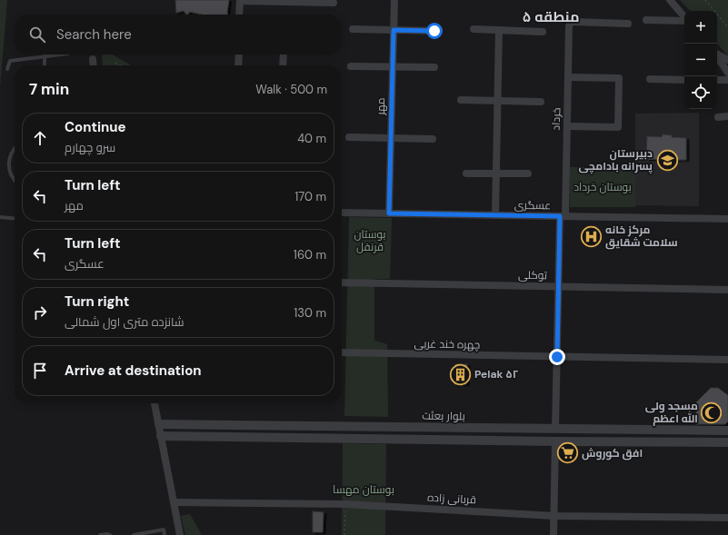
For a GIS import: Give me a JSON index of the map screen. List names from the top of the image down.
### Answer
{
  "streets": {
    "street": [
      "مهر",
      "خرداد",
      "عسگری",
      "توکلی",
      "چهره خند غربی",
      "بلوار بعثت",
      "قربانی زاده"
    ]
  },
  "crossings": [
    ["مهر", "عسگری"],
    ["خرداد", "عسگری"],
    ["خرداد", "توکلی"],
    ["خرداد", "چهره خند غربی"],
    ["خرداد", "بلوار بعثت"]
  ],
  "districts": ["منطقه ۵"],
  "parks": ["بوستان خرداد", "بوستان قرنفل", "بوستان مهسا"],
  "places": {
    "school or university": ["دبیرستان پسرانه بادامچی"],
    "hospital": ["مرکز خانه سلامت شقایق"],
    "building": ["Pelak ۵۲"],
    "mosque": ["مسجد ولی الله اعظم"],
    "supermarket": ["افق کوروش"]
  },
  "page": {
    "map_buttons": ["+", "−"],
    "search": "Search here",
    "heading": ["7 min", "Walk · 500 m"],
    "list": [
      ["Continue", "سرو چهارم", "40 m"],
      ["Turn left", "مهر", "170 m"],
      ["Turn left", "عسگری", "160 m"],
      ["Turn right", "شانزده متری اول شمالی", "130 m"],
      "Arrive at destination"
    ]
  }
}
